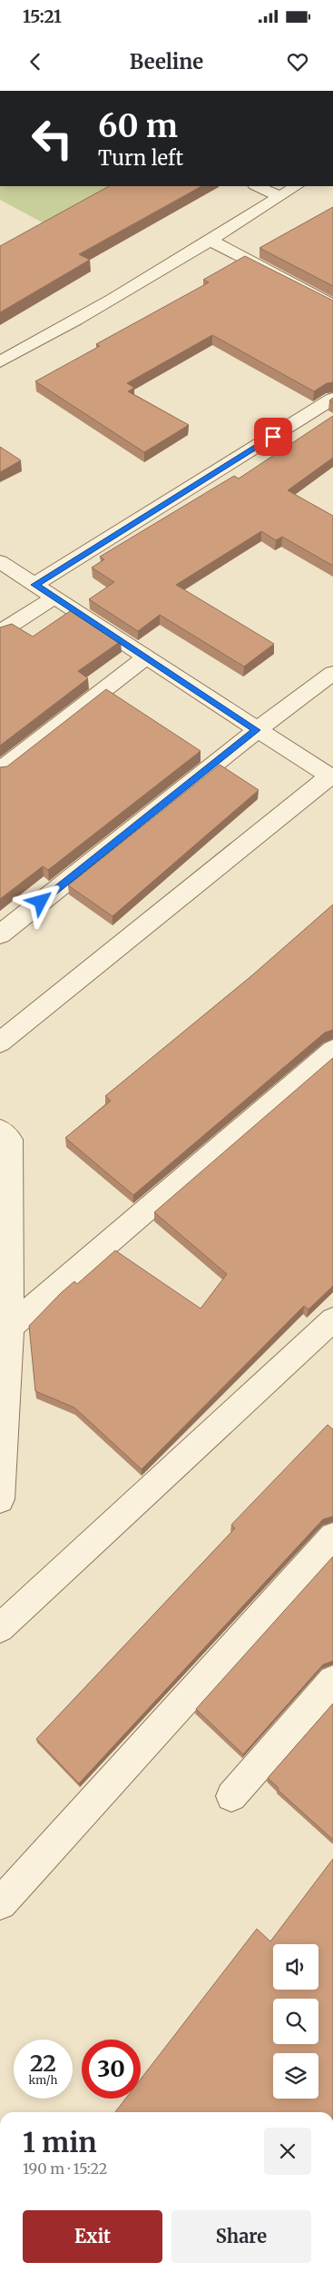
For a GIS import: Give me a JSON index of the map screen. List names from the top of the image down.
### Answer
{
  "page": {
    "status": "15:21",
    "header": "Beeline",
    "turn": ["60 m", "Turn left"],
    "speed": "22 km/h",
    "limit": "30",
    "heading": ["1 min", "190 m · 15:22"],
    "buttons": ["Exit", "Share"]
  }
}
